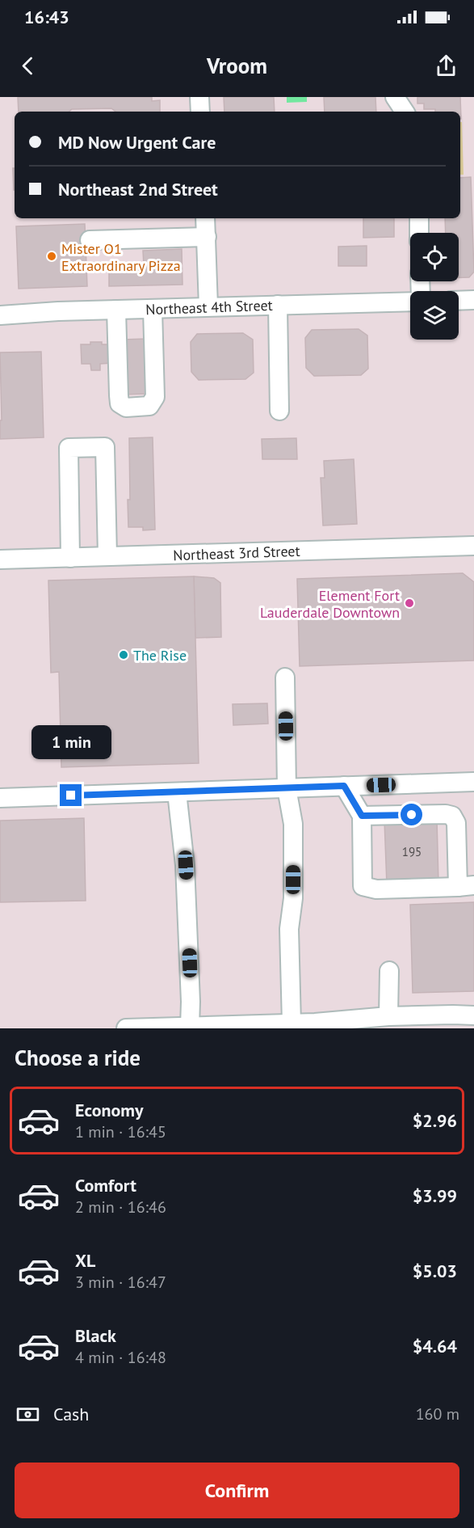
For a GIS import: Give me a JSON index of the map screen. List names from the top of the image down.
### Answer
{
  "streets": {
    "street": ["Northeast 4th Street", "Northeast 3rd Street"]
  },
  "places": ["Mister O1 Extraordinary Pizza", "Element Fort Lauderdale Downtown", "The Rise"],
  "house_numbers": ["195"],
  "page": {
    "status": "16:43",
    "header": "Vroom",
    "banner": ["MD Now Urgent Care", "Northeast 2nd Street"],
    "bubble": "1 min",
    "heading": "Choose a ride",
    "list": [
      {
        "name": "Economy",
        "note": "1 min · 16:45",
        "value": "$2.96"
      },
      {
        "name": "Comfort",
        "note": "2 min · 16:46",
        "value": "$3.99"
      },
      {
        "name": "XL",
        "note": "3 min · 16:47",
        "value": "$5.03"
      },
      {
        "name": "Black",
        "note": "4 min · 16:48",
        "value": "$4.64"
      }
    ],
    "pay": ["Cash", "160 m"],
    "buttons": "Confirm"
  }
}
